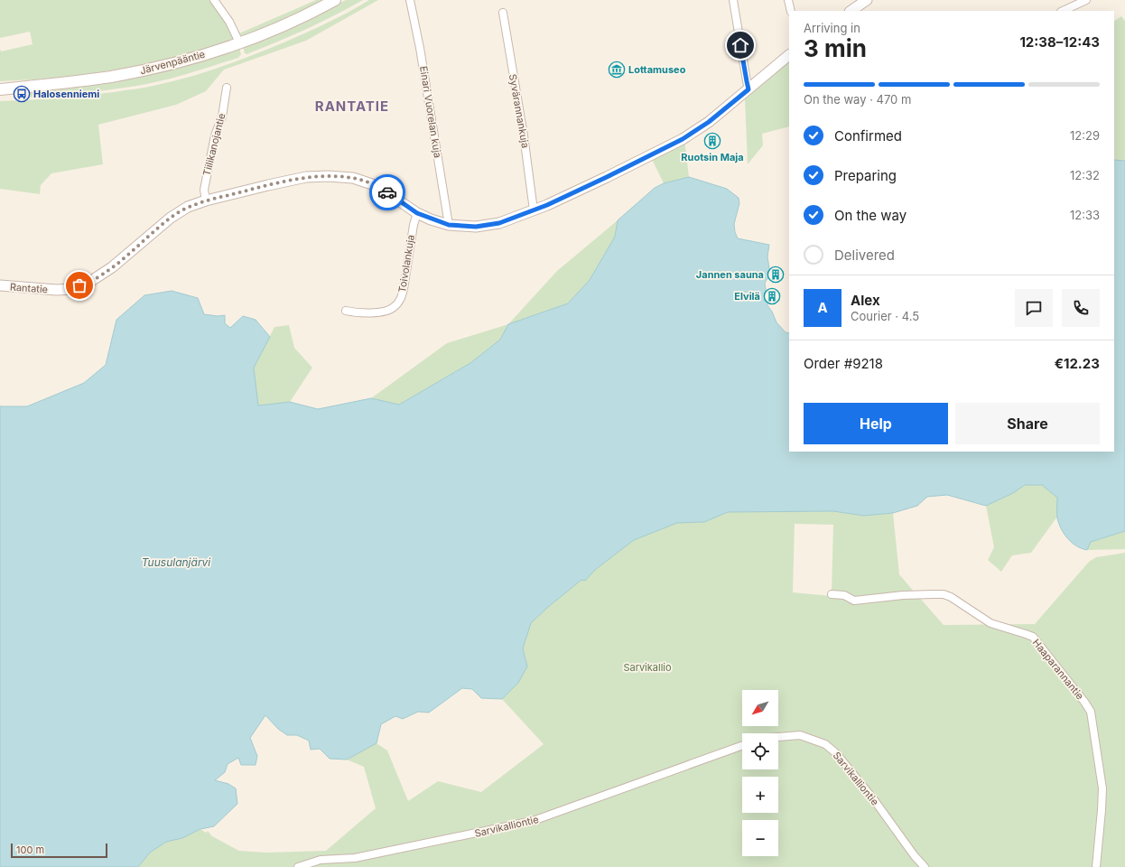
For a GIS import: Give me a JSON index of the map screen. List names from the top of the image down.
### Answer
{
  "streets": {
    "main road": ["Järvenpääntie"],
    "street": [
      "Syvärannankuja",
      "Einari Vuorelan kuja",
      "Tiilikanojantie",
      "Toivolankuja",
      "Rantatie",
      "Haaparannantie",
      "Sarvikalliontie"
    ]
  },
  "crossings": [
    ["Syvärannankuja", "Rantatie"],
    ["Einari Vuorelan kuja", "Rantatie"],
    ["Tiilikanojantie", "Rantatie"],
    ["Toivolankuja", "Rantatie"]
  ],
  "districts": ["RANTATIE"],
  "water": ["Tuusulanjärvi"],
  "parks": ["Sarvikallio"],
  "places": {
    "museum": ["Lottamuseo"],
    "bus stop": ["Halosenniemi"],
    "building": ["Ruotsin Maja", "Jannen sauna", "Elvilä"]
  },
  "scale_bar": "100 m",
  "north": "bottom left",
  "page": {
    "heading": ["3 min", "Arriving in", "12:38–12:43"],
    "panel": [
      "Alex",
      "Courier · 4.5",
      "Order #9218",
      "€12.23"
    ],
    "bar": "On the way · 470 m",
    "list": [
      ["Confirmed", "12:29"],
      ["Preparing", "12:32"],
      ["On the way", "12:33"],
      "Delivered"
    ],
    "round": "A",
    "buttons": ["Help", "Share"],
    "map_buttons": ["+", "−"],
    "scale": "100 m"
  }
}
